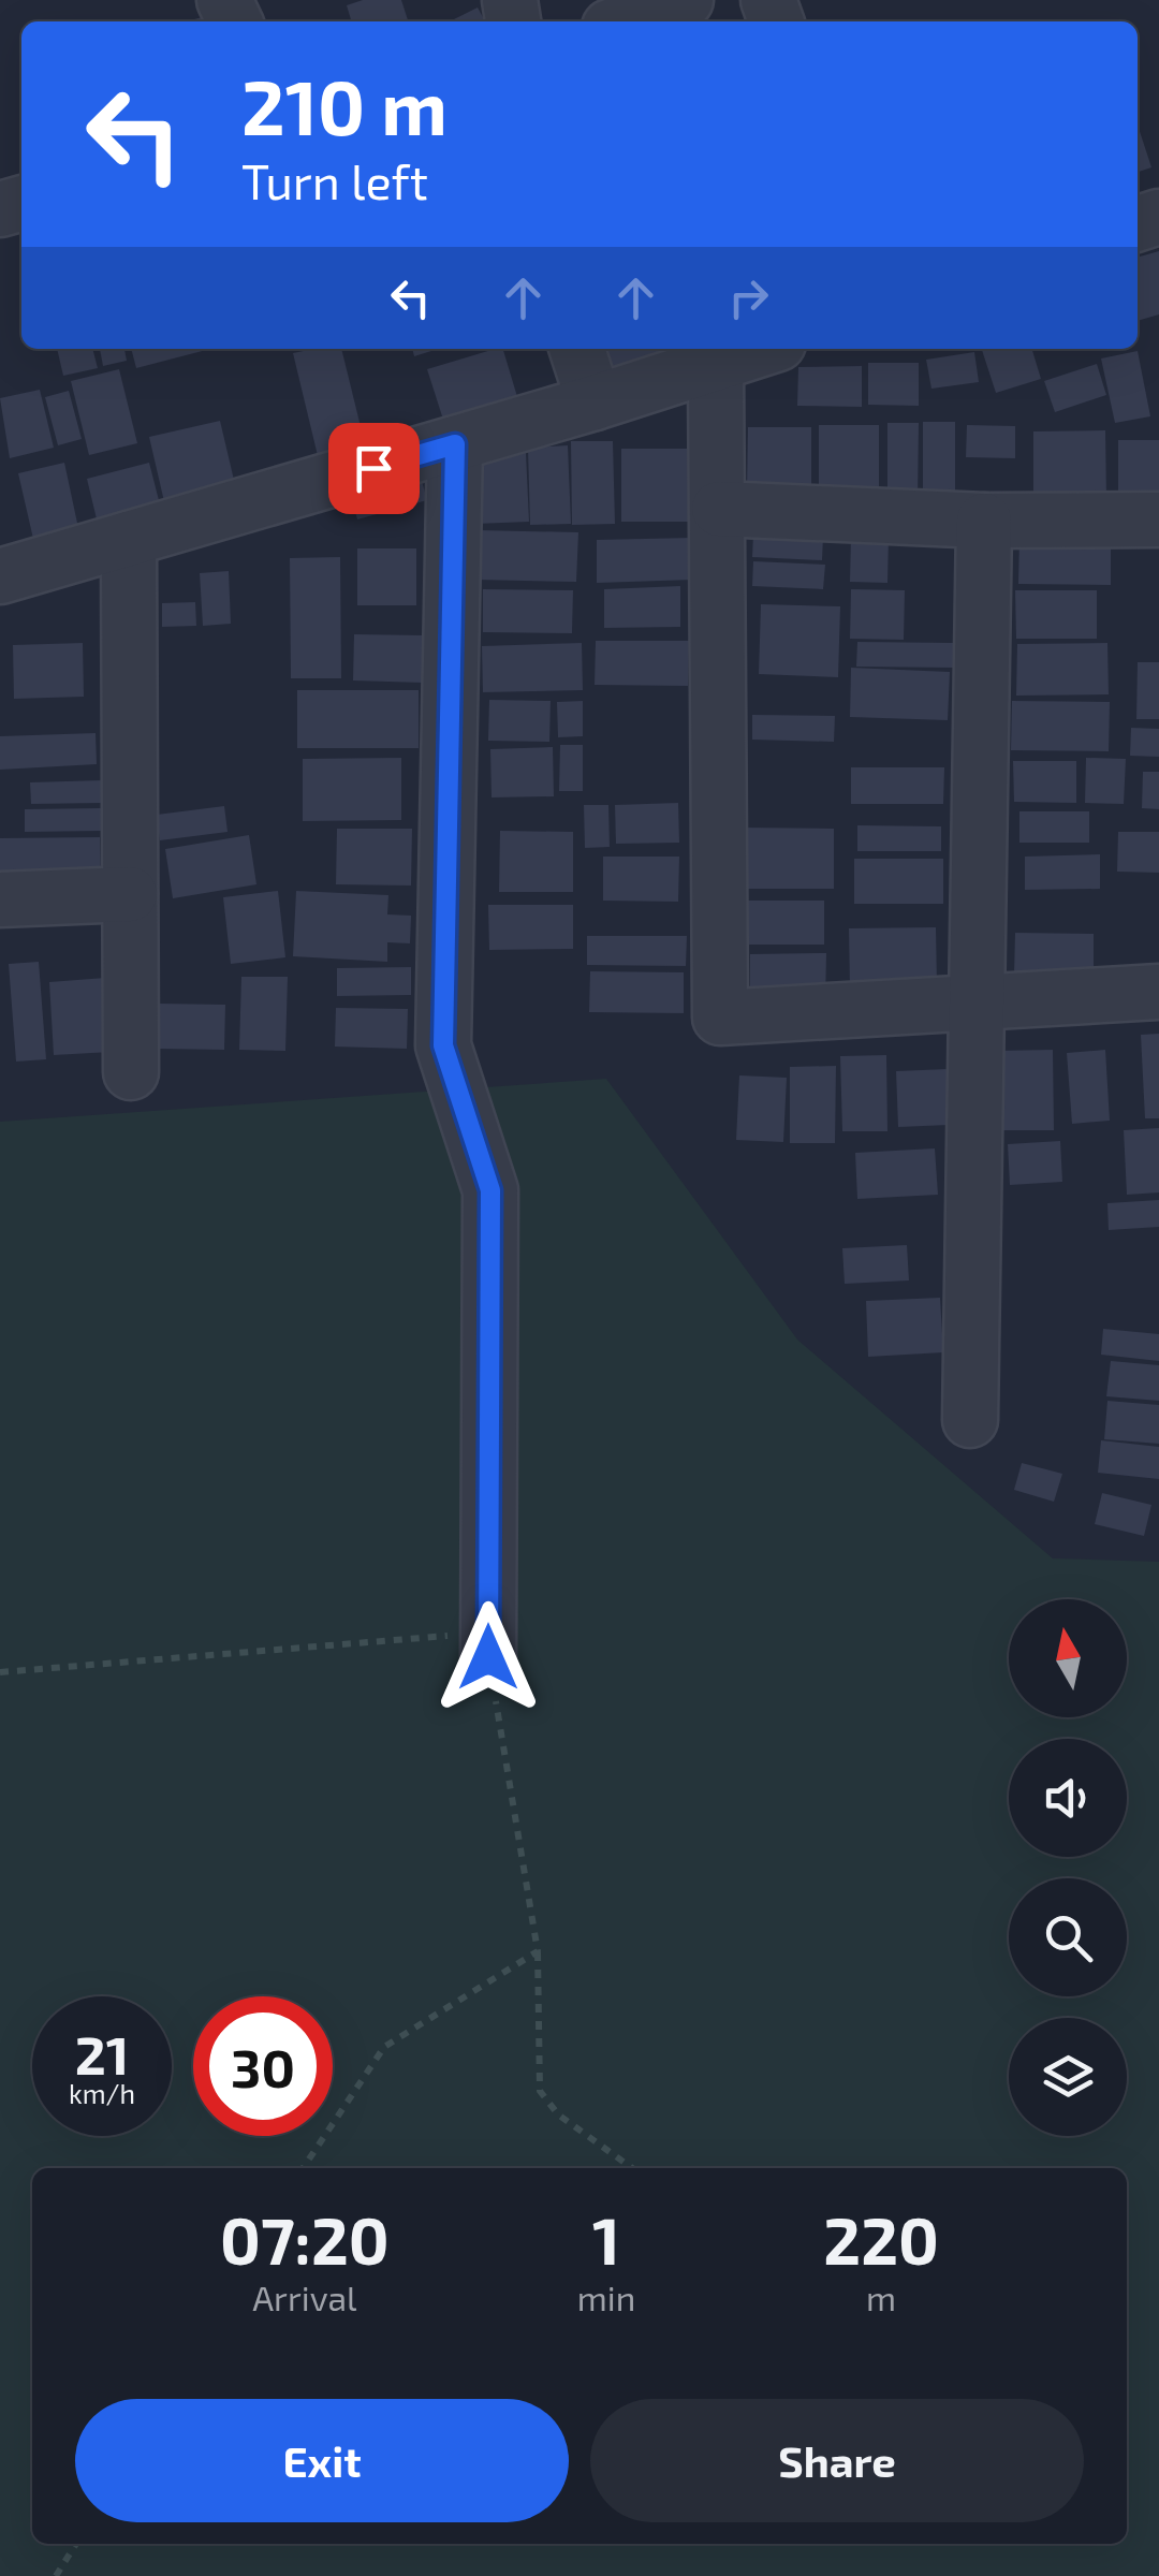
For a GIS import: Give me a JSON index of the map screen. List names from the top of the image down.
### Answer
{
  "north": "top",
  "page": {
    "turn": ["210 m", "Turn left"],
    "speed": "21 km/h",
    "limit": "30",
    "eta": [
      "07:20",
      "Arrival",
      "1",
      "min",
      "220",
      "m"
    ],
    "buttons": ["Exit", "Share"]
  }
}
